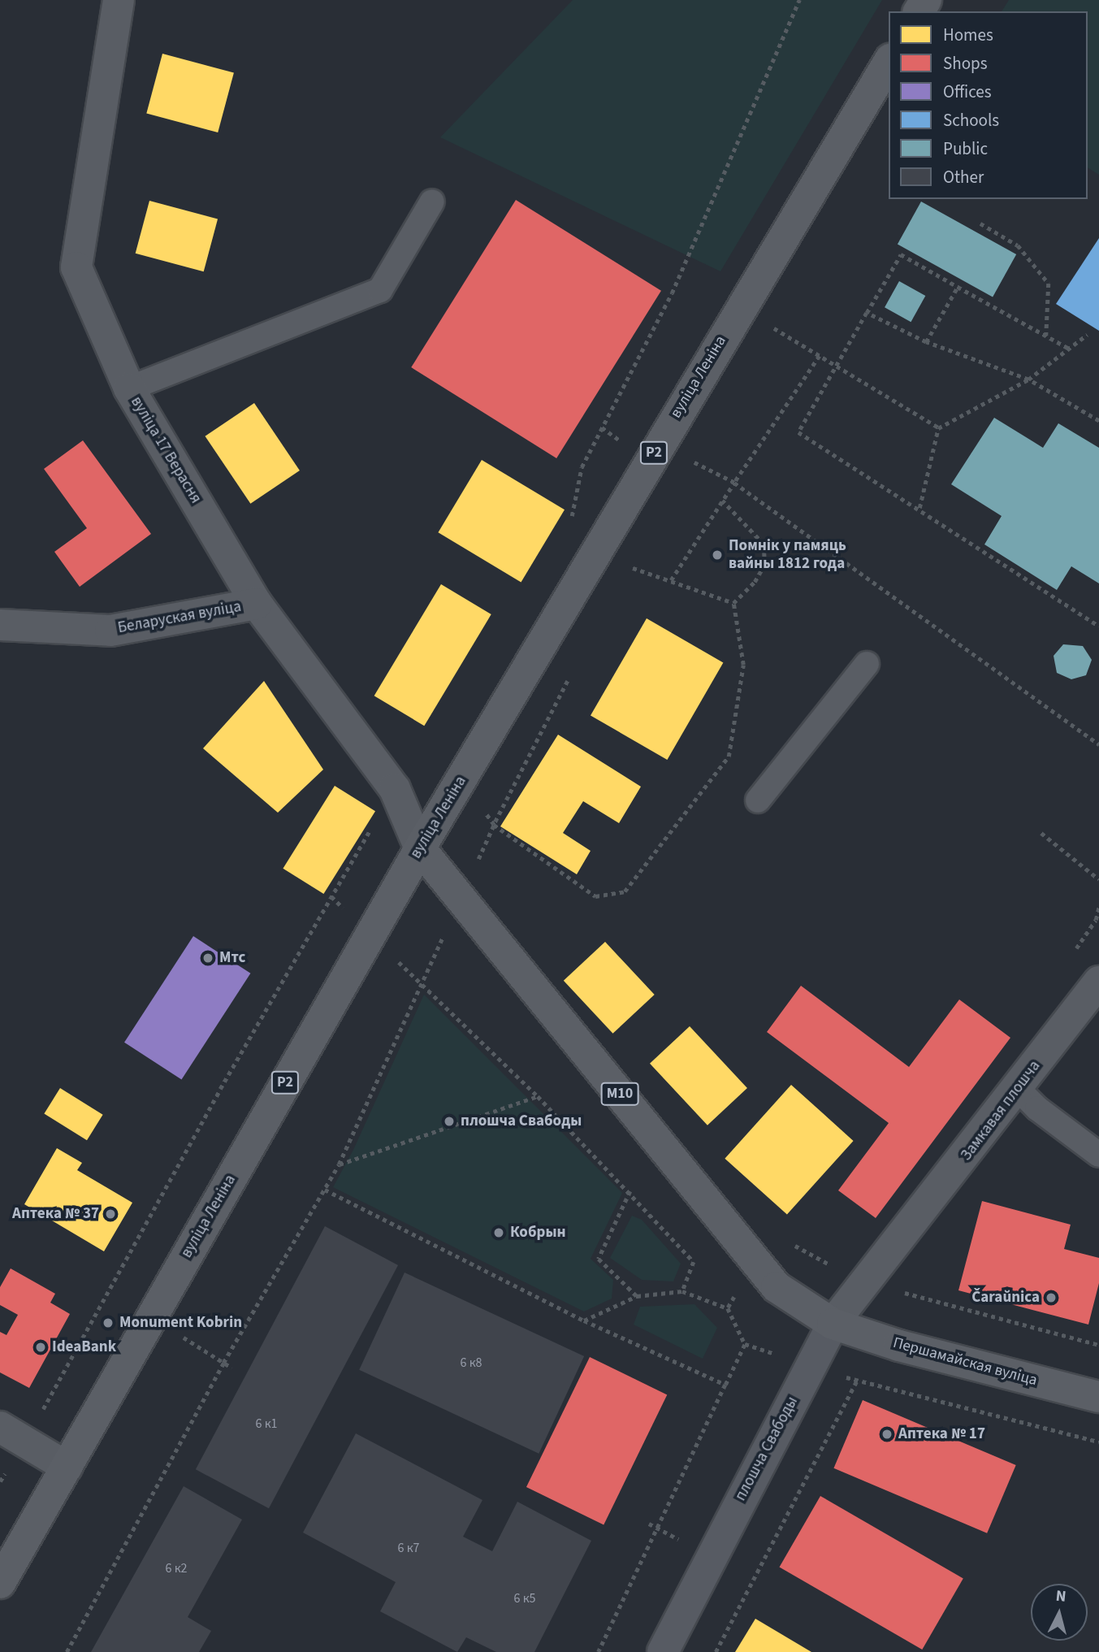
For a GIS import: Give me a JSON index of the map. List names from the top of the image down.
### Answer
{
  "streets": {
    "main road": [
      "вуліца Леніна",
      "Р2",
      "М10",
      "Першамайская вуліца",
      "плошча Свабоды"
    ],
    "street": ["вуліца 17 Верасня", "Беларуская вуліца", "Замкавая плошча"]
  },
  "crossings": [
    ["вуліца Леніна", "вуліца 17 Верасня"],
    ["вуліца Леніна", "М10"],
    ["вуліца 17 Верасня", "Беларуская вуліца"],
    ["вуліца 17 Верасня", "М10"],
    ["М10", "Замкавая плошча"],
    ["М10", "Першамайская вуліца"],
    ["М10", "плошча Свабоды"],
    ["Замкавая плошча", "Першамайская вуліца"],
    ["Замкавая плошча", "плошча Свабоды"],
    ["Першамайская вуліца", "плошча Свабоды"]
  ],
  "places": [
    "Помнік у памяць вайны 1812 года",
    "Мтс",
    "плошча Свабоды",
    "Аптека № 37",
    "Кобрын",
    "Čaraŭnica",
    "Monument Kobrin",
    "IdeaBank",
    "Аптека № 17"
  ],
  "house_numbers": [
    "6 к8",
    "6 к1",
    "6 к7",
    "6 к2",
    "6 к5"
  ],
  "legend": [
    "Homes",
    "Shops",
    "Offices",
    "Schools",
    "Public",
    "Other"
  ],
  "north": "top"
}
